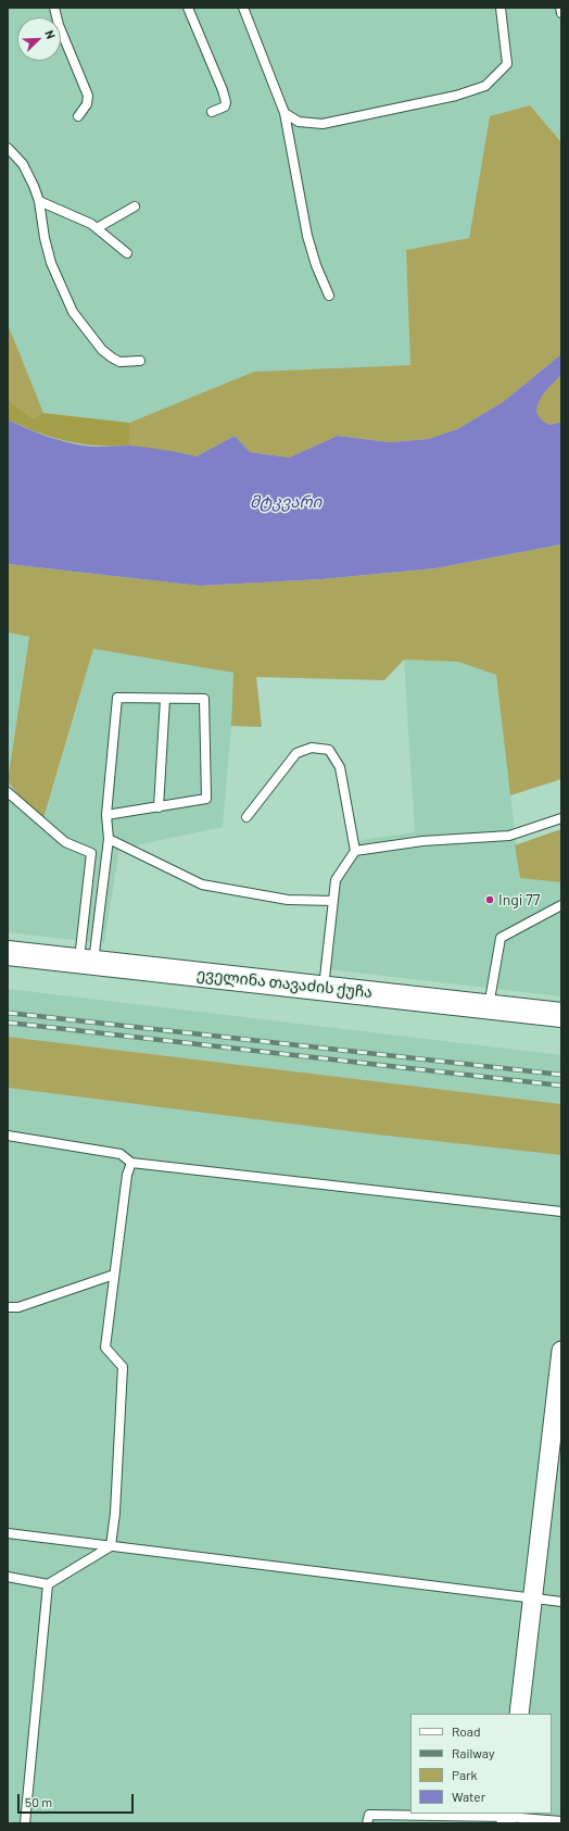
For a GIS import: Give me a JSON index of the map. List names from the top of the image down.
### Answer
{
  "streets": {
    "main road": ["ეველინა თავაძის ქუჩა"]
  },
  "water": ["მტკვარი"],
  "places": ["Ingi 77"],
  "legend": [
    "Road",
    "Railway",
    "Park",
    "Water"
  ],
  "scale_bar": "50 m",
  "north": "top right"
}
